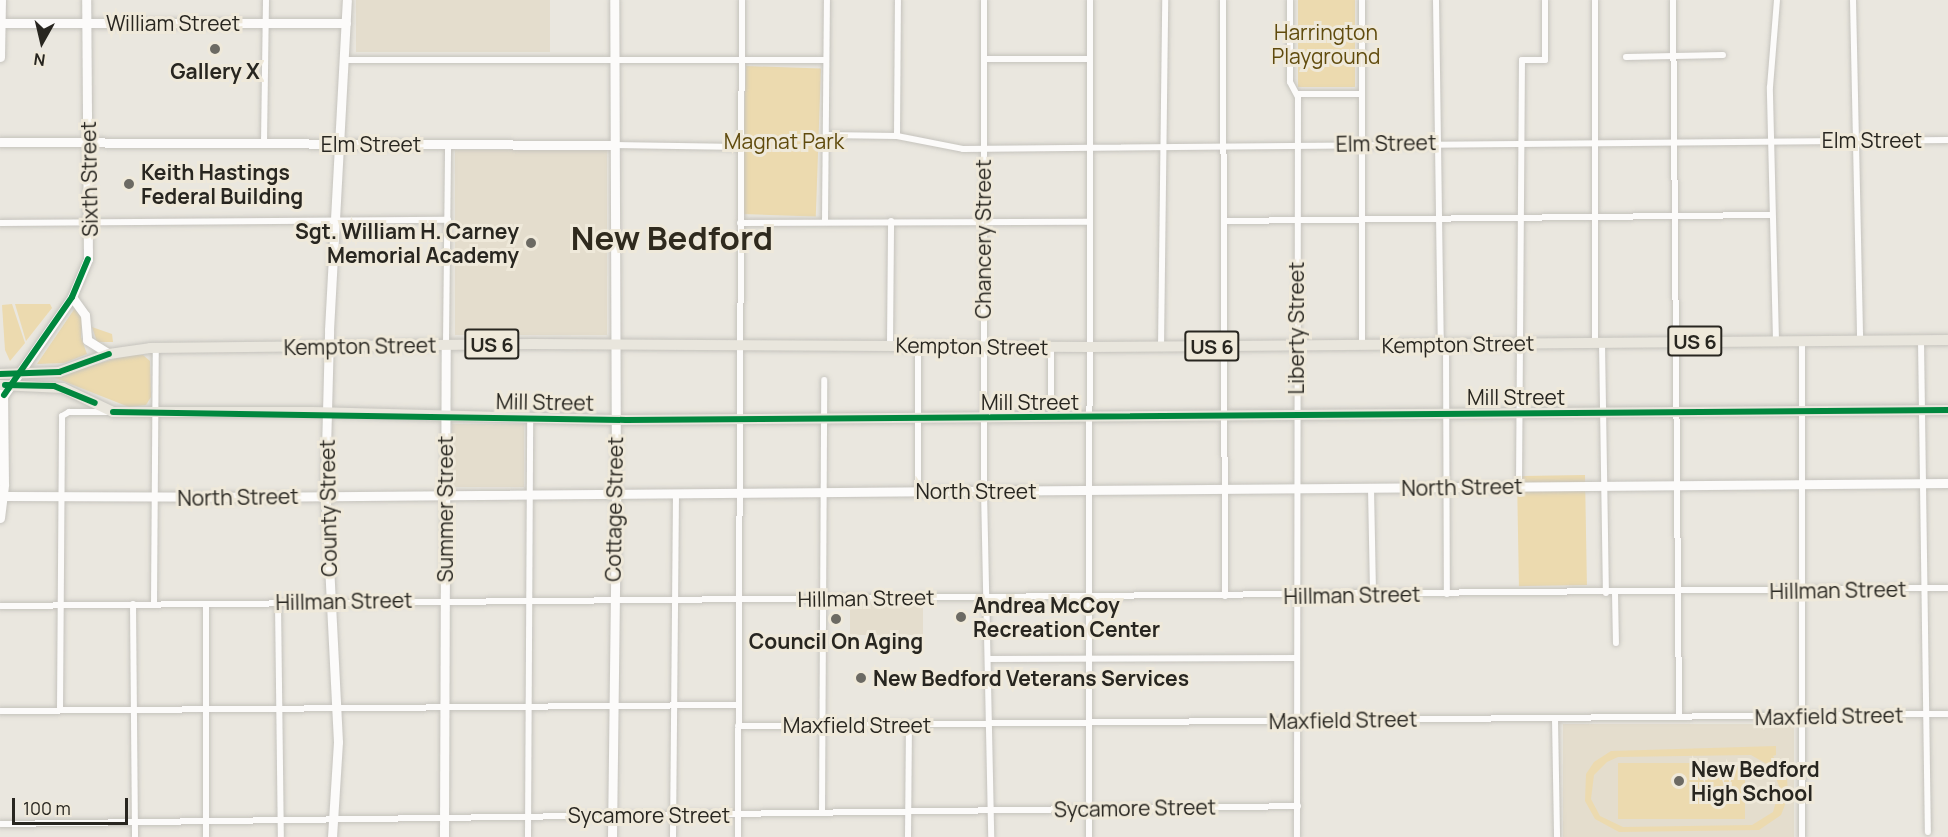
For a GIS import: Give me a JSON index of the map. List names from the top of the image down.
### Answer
{
  "streets": {
    "main road": [
      "William Street",
      "Elm Street",
      "Sixth Street",
      "US 6",
      "Kempton Street",
      "Mill Street",
      "North Street",
      "County Street",
      "Summer Street",
      "Cottage Street"
    ],
    "street": [
      "Chancery Street",
      "Liberty Street",
      "Hillman Street",
      "Maxfield Street",
      "Sycamore Street"
    ]
  },
  "crossings": [
    ["William Street", "Sixth Street"],
    ["William Street", "County Street"],
    ["Elm Street", "Sixth Street"],
    ["Elm Street", "Chancery Street"],
    ["Elm Street", "Liberty Street"],
    ["Elm Street", "County Street"],
    ["Elm Street", "Summer Street"],
    ["Elm Street", "Cottage Street"],
    ["Sixth Street", "Kempton Street"],
    ["Chancery Street", "Kempton Street"],
    ["Chancery Street", "Mill Street"],
    ["Chancery Street", "North Street"],
    ["Chancery Street", "Hillman Street"],
    ["Chancery Street", "Maxfield Street"],
    ["Chancery Street", "Sycamore Street"],
    ["Liberty Street", "Kempton Street"],
    ["Liberty Street", "Mill Street"],
    ["Liberty Street", "North Street"],
    ["Liberty Street", "Hillman Street"],
    ["Liberty Street", "Maxfield Street"],
    ["Liberty Street", "Sycamore Street"],
    ["Kempton Street", "Mill Street"],
    ["Kempton Street", "County Street"],
    ["Kempton Street", "Summer Street"],
    ["Kempton Street", "Cottage Street"],
    ["Mill Street", "County Street"],
    ["Mill Street", "Summer Street"],
    ["Mill Street", "Cottage Street"],
    ["North Street", "County Street"],
    ["North Street", "Summer Street"],
    ["North Street", "Cottage Street"],
    ["County Street", "Hillman Street"],
    ["County Street", "Sycamore Street"],
    ["Summer Street", "Hillman Street"],
    ["Summer Street", "Sycamore Street"],
    ["Cottage Street", "Hillman Street"],
    ["Cottage Street", "Sycamore Street"]
  ],
  "districts": ["New Bedford"],
  "parks": ["Harrington Playground", "Magnat Park"],
  "places": [
    "Gallery X",
    "Keith Hastings Federal Building",
    "Sgt. William H. Carney Memorial Academy",
    "Andrea McCoy Recreation Center",
    "Council On Aging",
    "New Bedford Veterans Services",
    "New Bedford High School"
  ],
  "scale_bar": "100 m",
  "north": "bottom"
}
